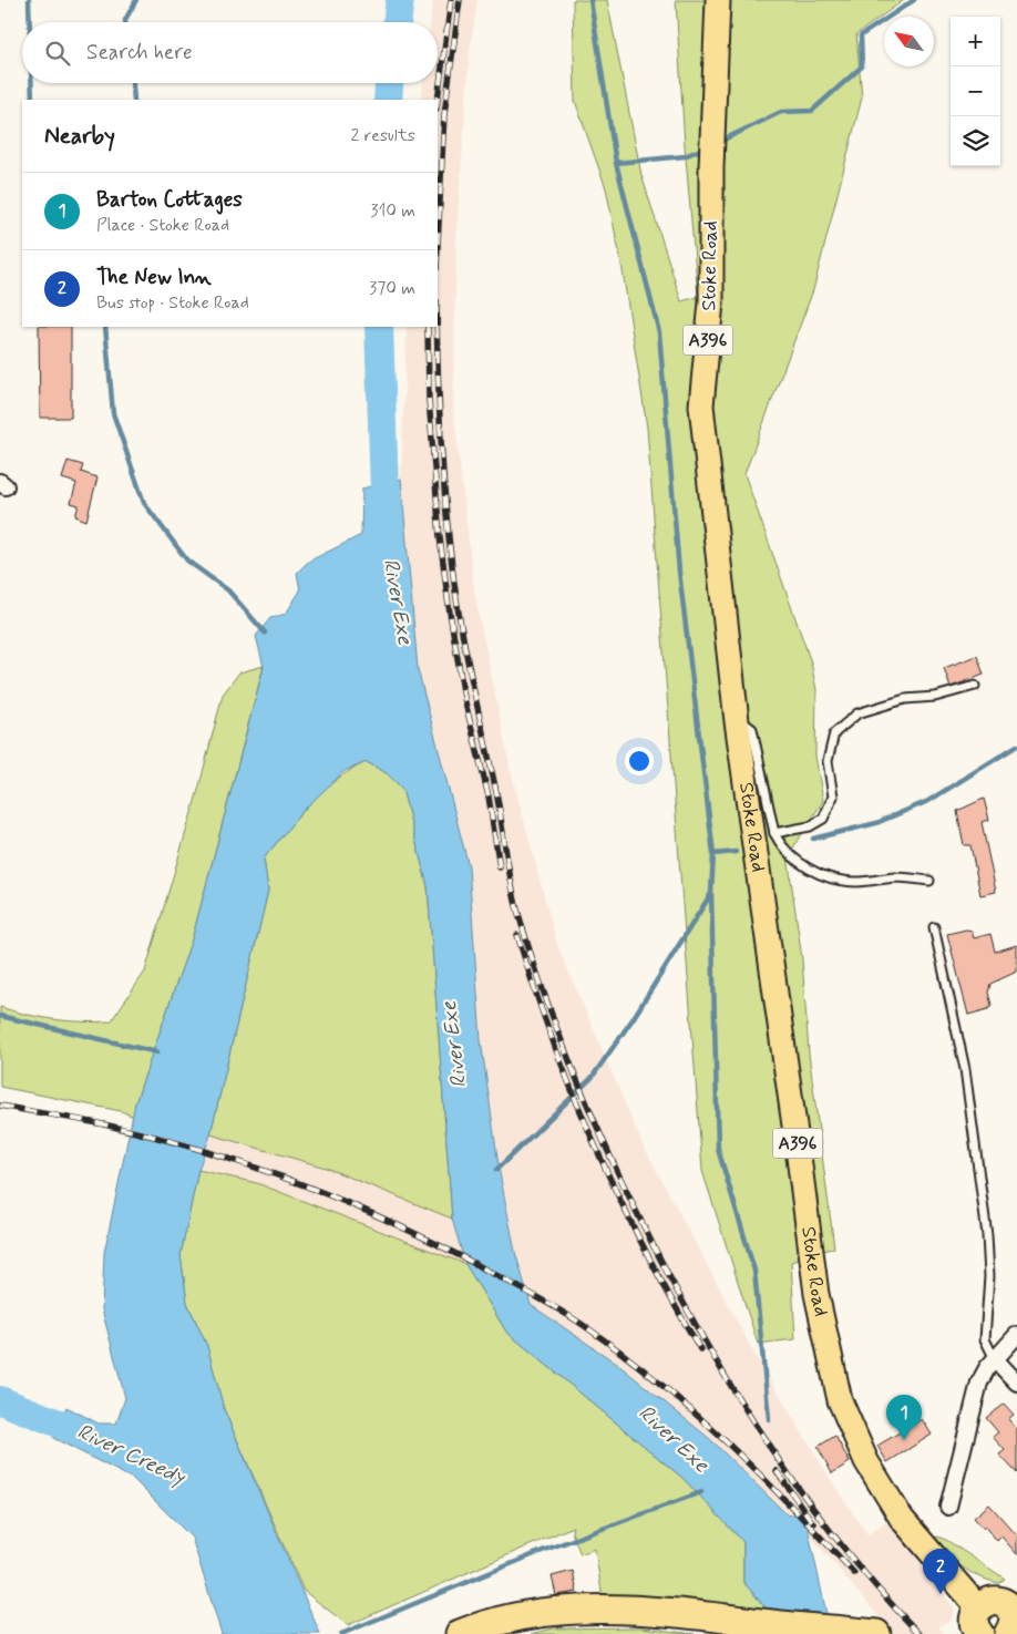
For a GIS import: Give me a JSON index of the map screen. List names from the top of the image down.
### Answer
{
  "streets": {
    "main road": ["Stoke Road", "A396"]
  },
  "water": ["River Exe", "River Creedy"],
  "north": "top left",
  "page": {
    "map_buttons": ["+", "−"],
    "search": "Search here",
    "heading": ["Nearby", "2 results"],
    "list": [
      {
        "mark": "1",
        "name": "Barton Cottages",
        "note": "Place · Stoke Road",
        "value": "310 m"
      },
      {
        "mark": "2",
        "name": "The New Inn",
        "note": "Bus stop · Stoke Road",
        "value": "370 m"
      }
    ],
    "pins": ["1", "2"]
  }
}
